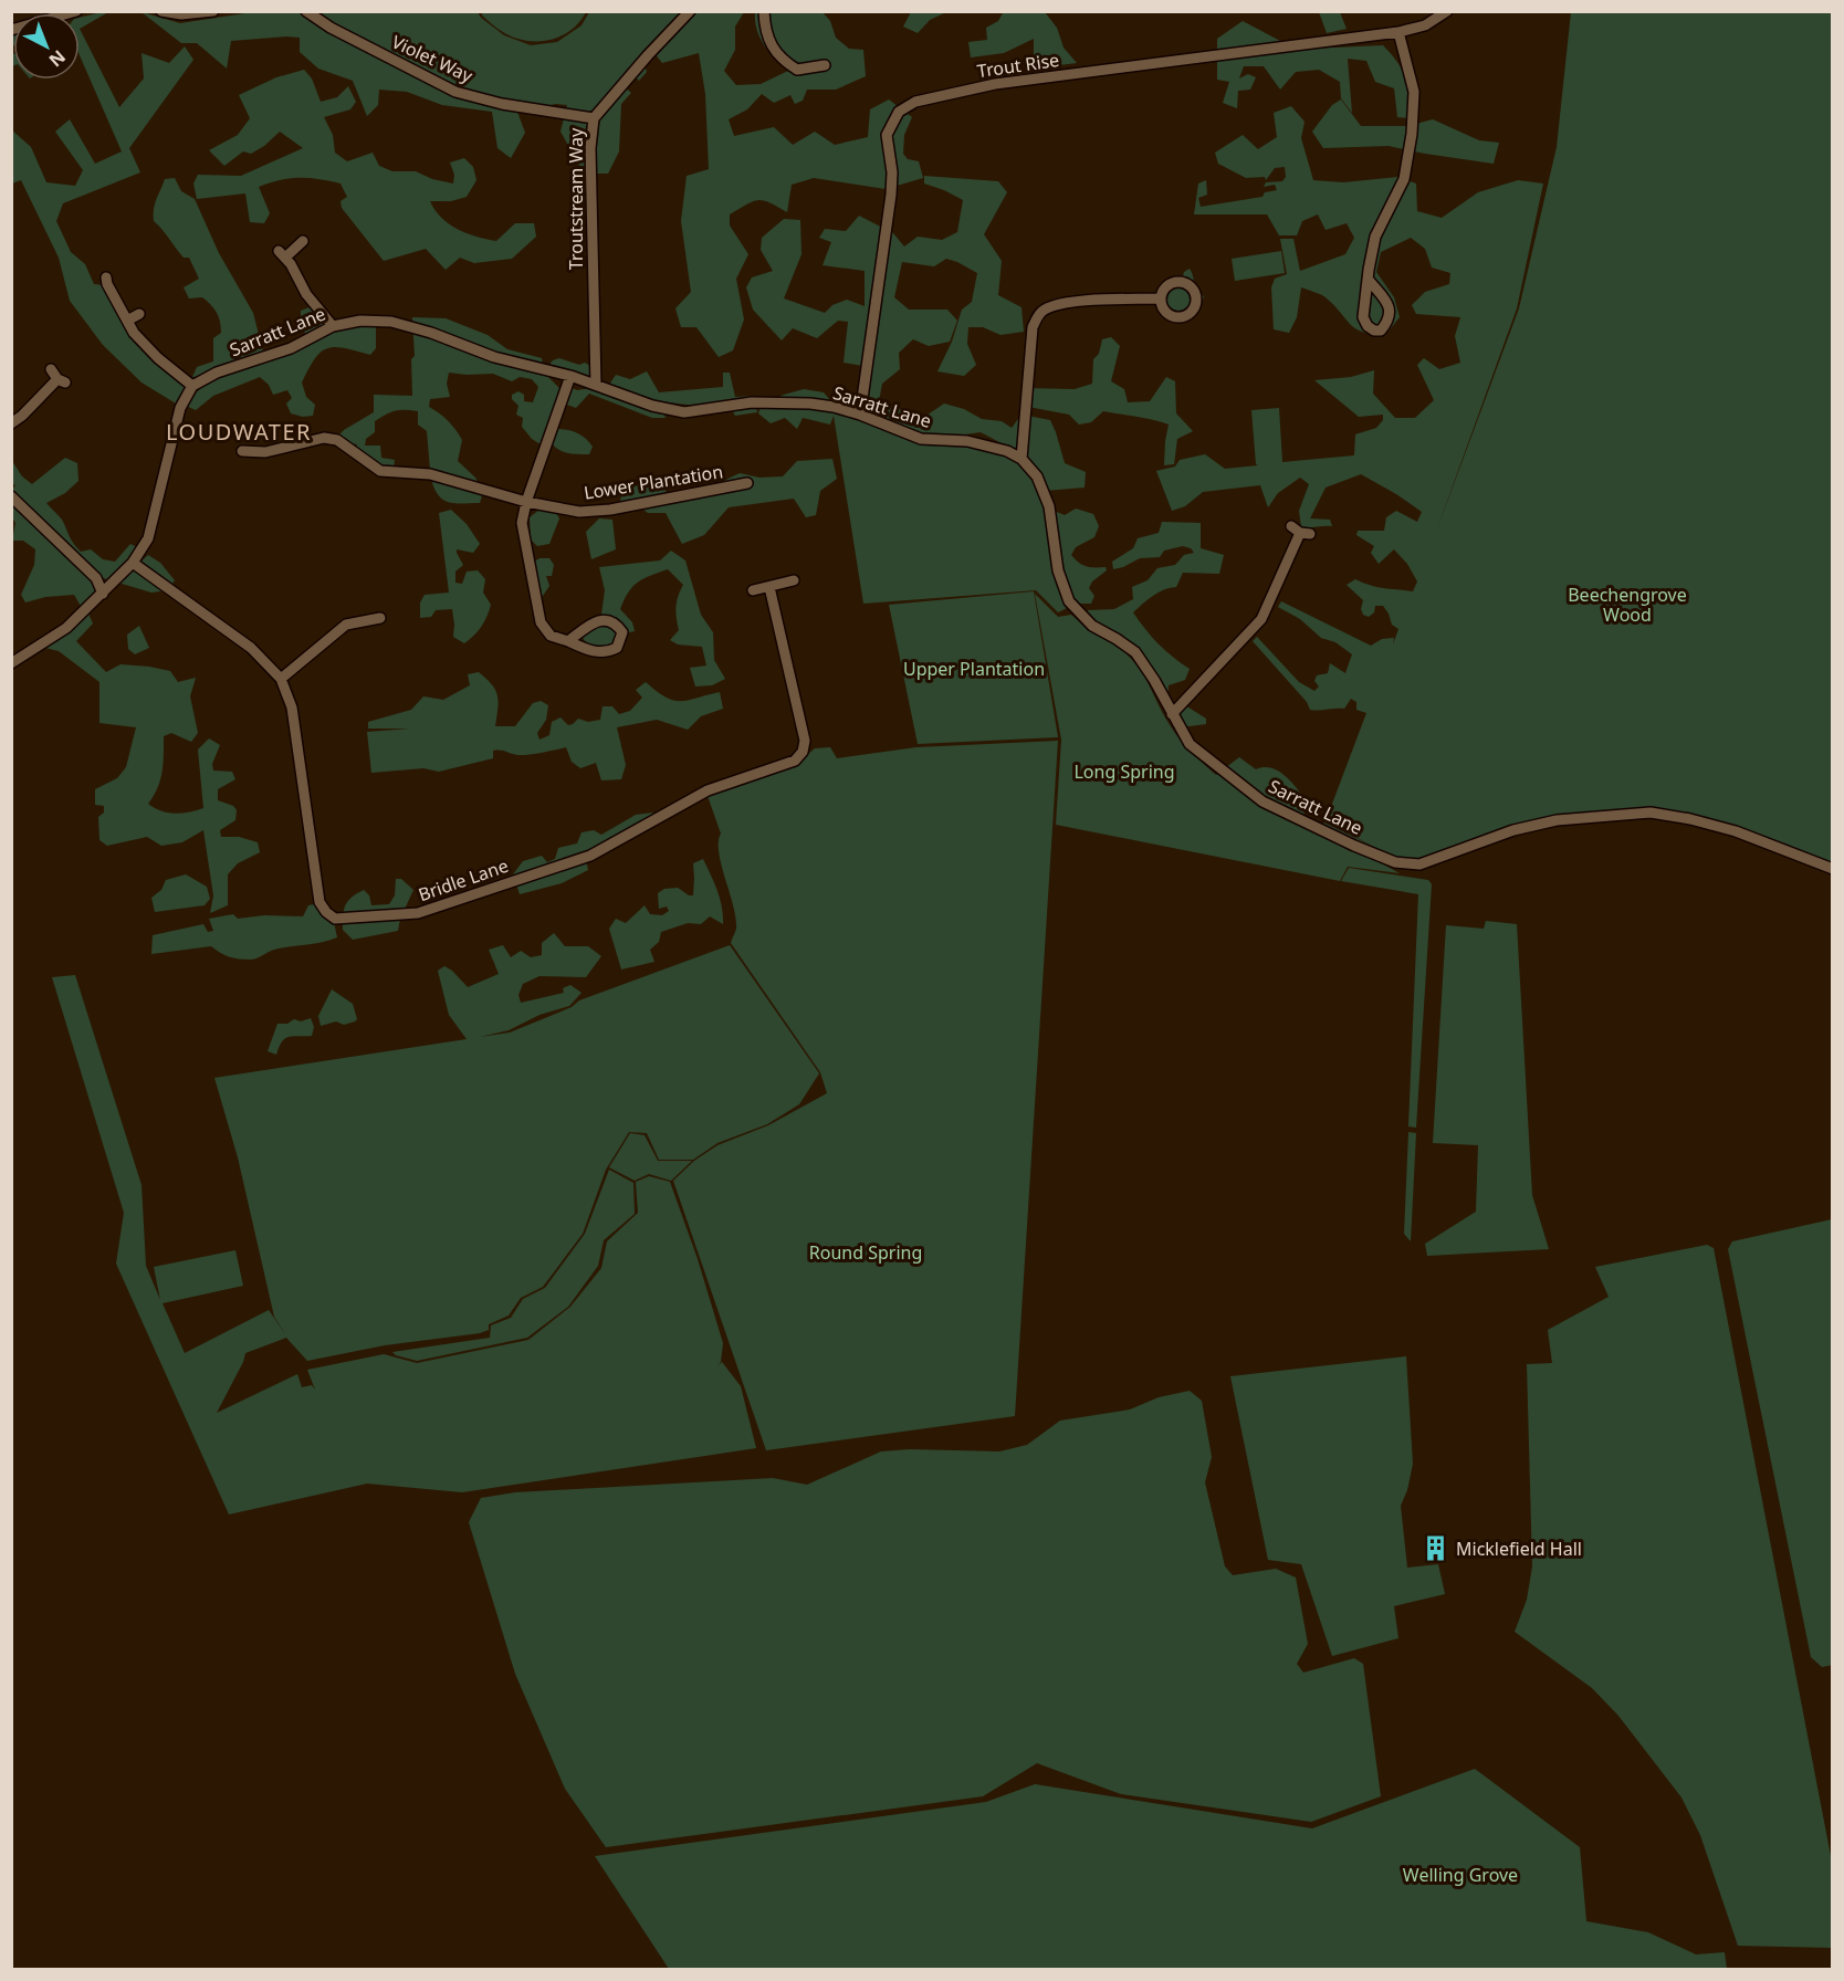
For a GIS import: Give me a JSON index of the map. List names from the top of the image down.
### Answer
{
  "streets": {
    "street": [
      "Violet Way",
      "Trout Rise",
      "Troutstream Way",
      "Sarratt Lane",
      "Lower Plantation",
      "Bridle Lane"
    ]
  },
  "crossings": [
    ["Violet Way", "Troutstream Way"],
    ["Trout Rise", "Sarratt Lane"],
    ["Troutstream Way", "Sarratt Lane"]
  ],
  "districts": ["LOUDWATER"],
  "parks": [
    "Beechengrove Wood",
    "Upper Plantation",
    "Long Spring",
    "Round Spring",
    "Welling Grove"
  ],
  "places": {
    "building": ["Micklefield Hall"]
  },
  "north": "bottom right"
}
